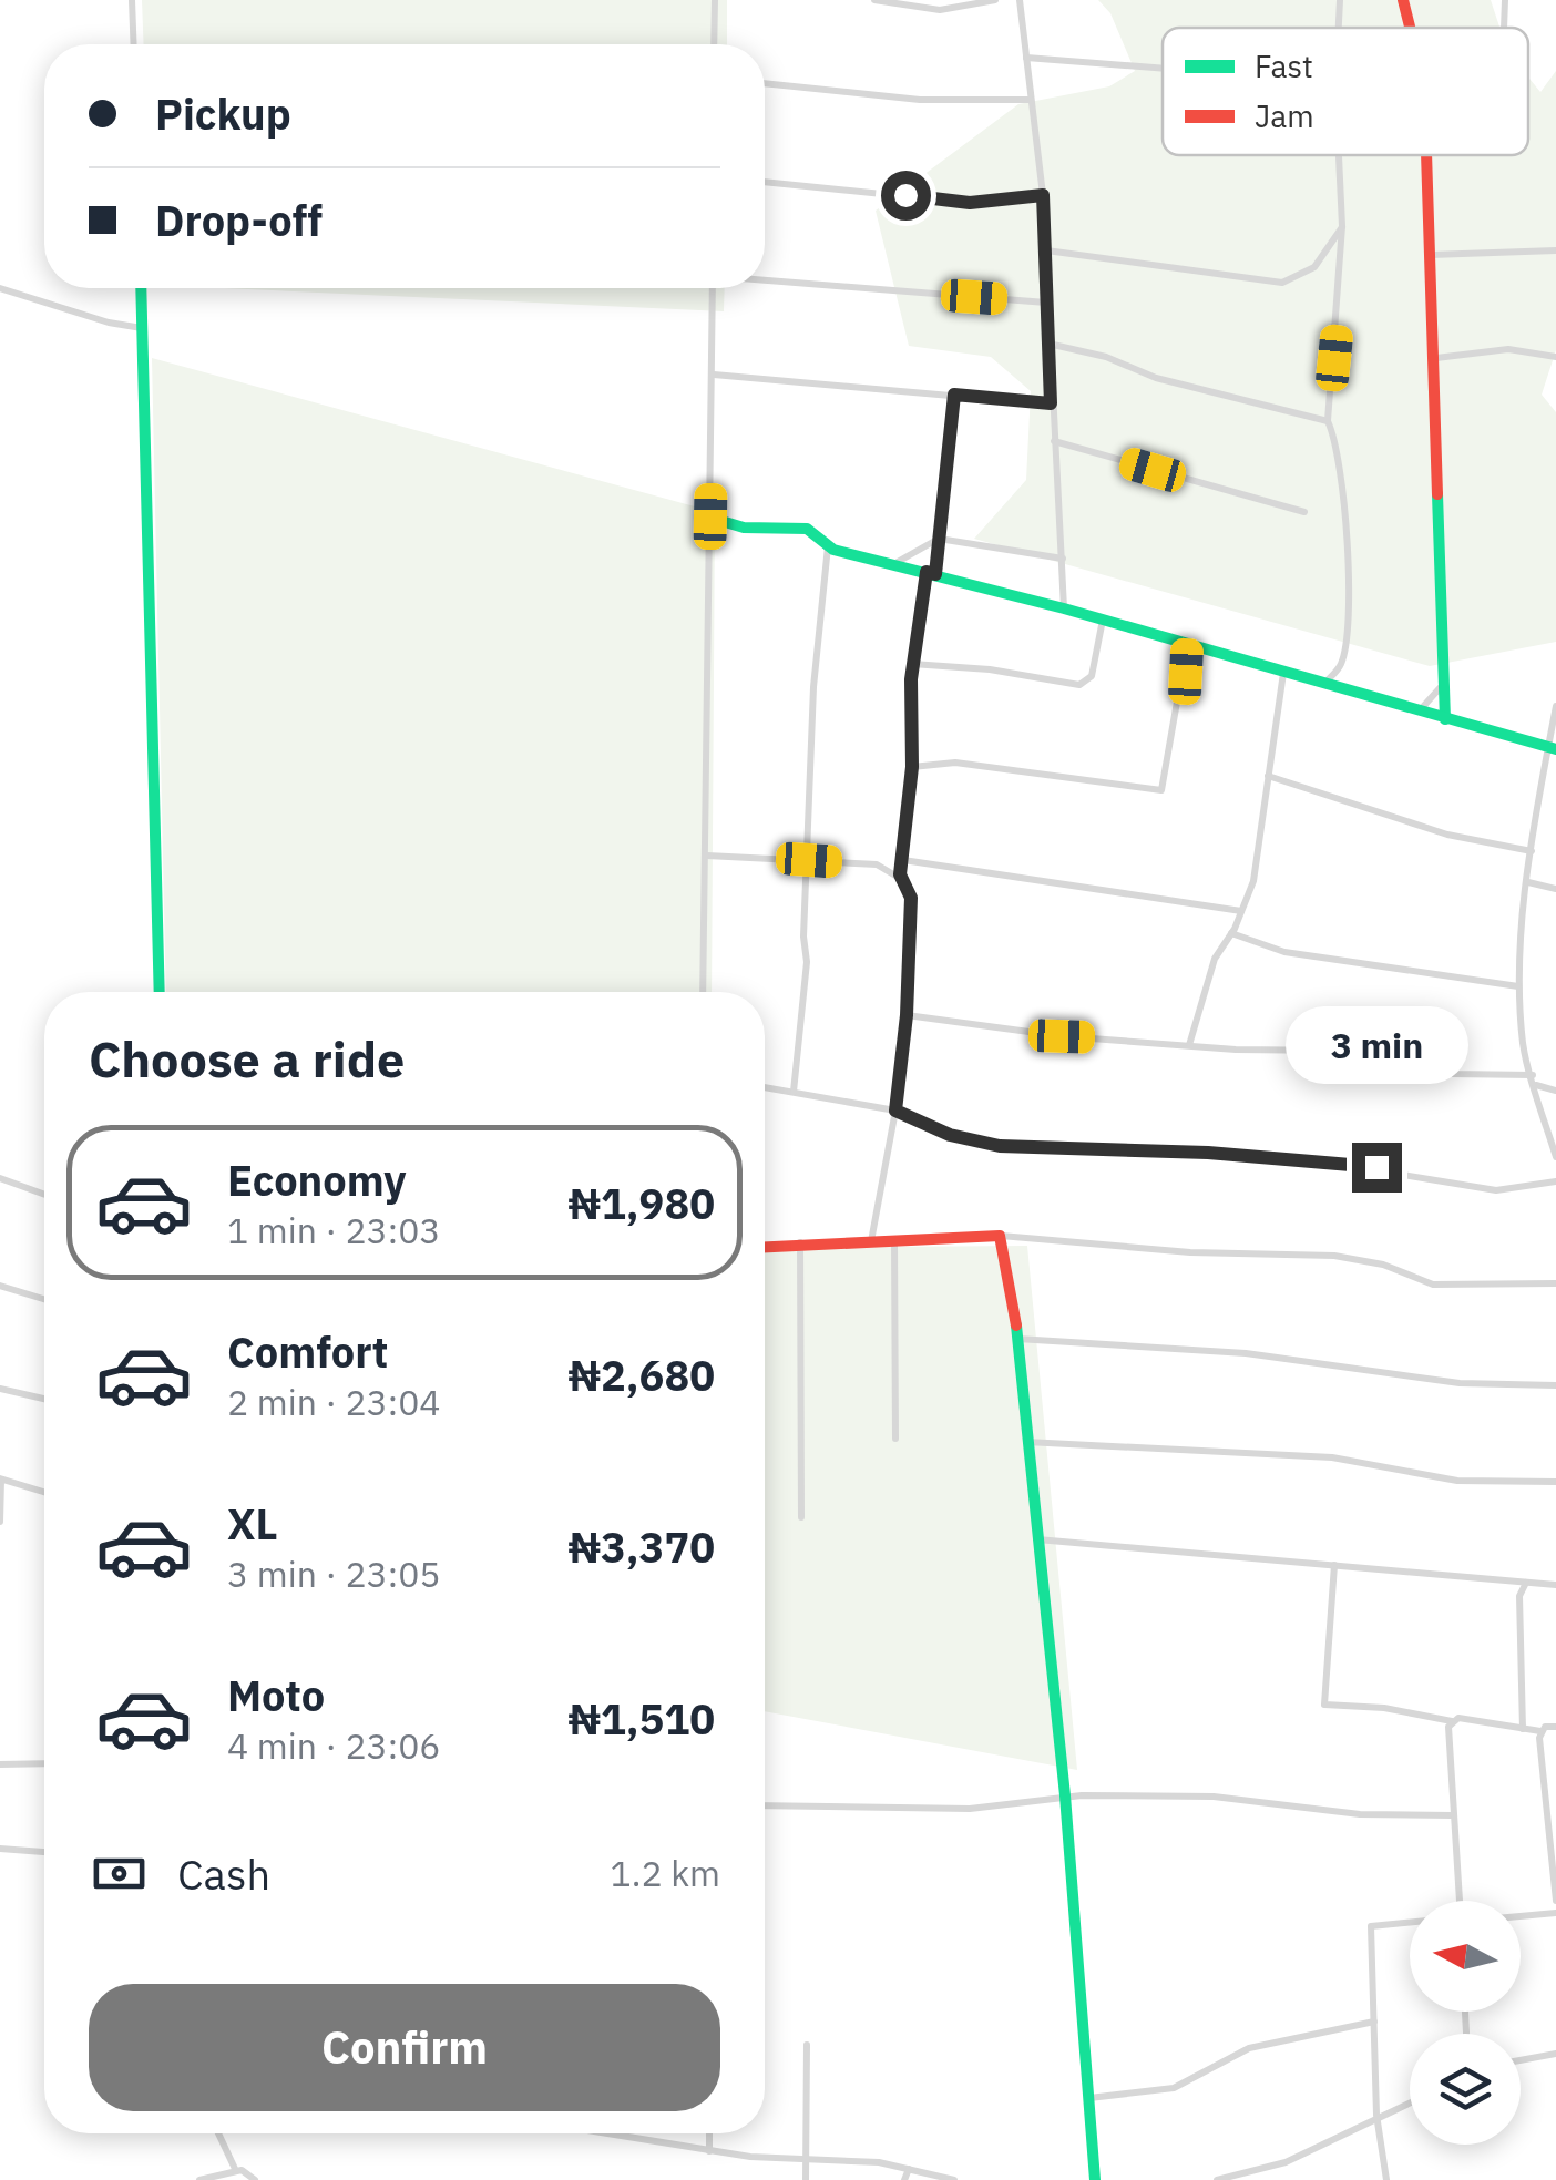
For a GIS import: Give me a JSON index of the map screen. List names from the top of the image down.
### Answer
{
  "legend": ["Fast", "Jam"],
  "north": "left",
  "page": {
    "banner": ["Pickup", "Drop-off"],
    "heading": "Choose a ride",
    "bubble": "3 min",
    "list": [
      {
        "name": "Economy",
        "note": "1 min · 23:03",
        "value": "₦1,980"
      },
      {
        "name": "Comfort",
        "note": "2 min · 23:04",
        "value": "₦2,680"
      },
      {
        "name": "XL",
        "note": "3 min · 23:05",
        "value": "₦3,370"
      },
      {
        "name": "Moto",
        "note": "4 min · 23:06",
        "value": "₦1,510"
      }
    ],
    "pay": ["Cash", "1.2 km"],
    "buttons": "Confirm"
  }
}
